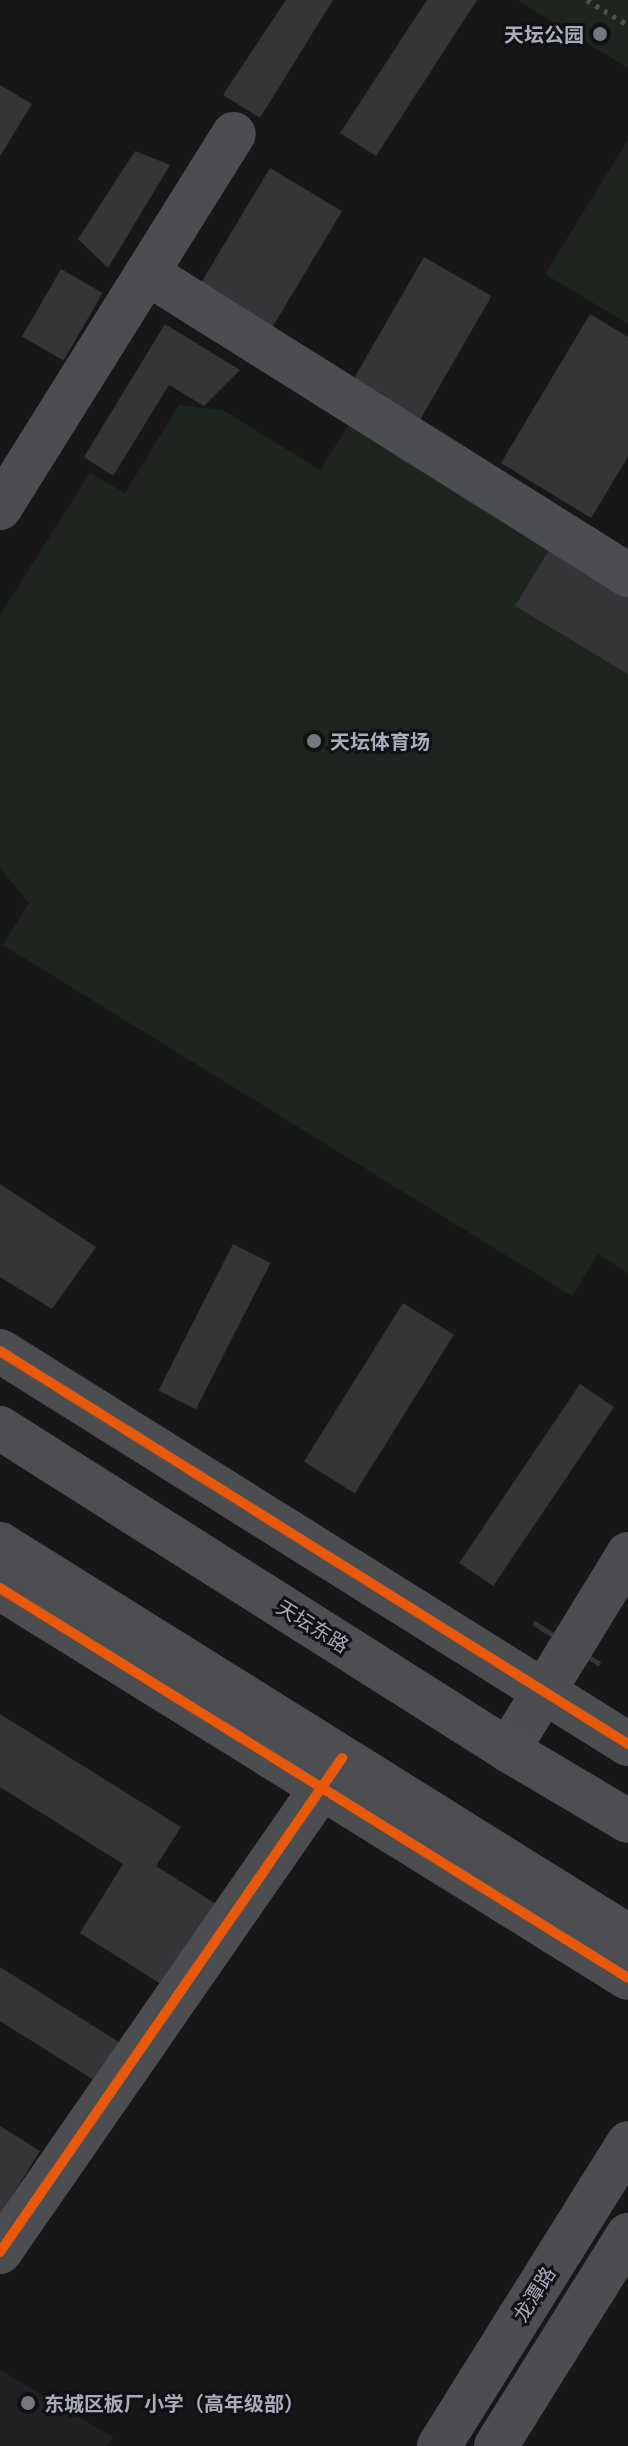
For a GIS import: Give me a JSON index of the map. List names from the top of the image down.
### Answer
{
  "streets": {
    "main road": ["天坛东路"],
    "street": ["龙潭路"]
  },
  "places": ["天坛公园", "天坛体育场", "东城区板厂小学（高年级部）"]
}
